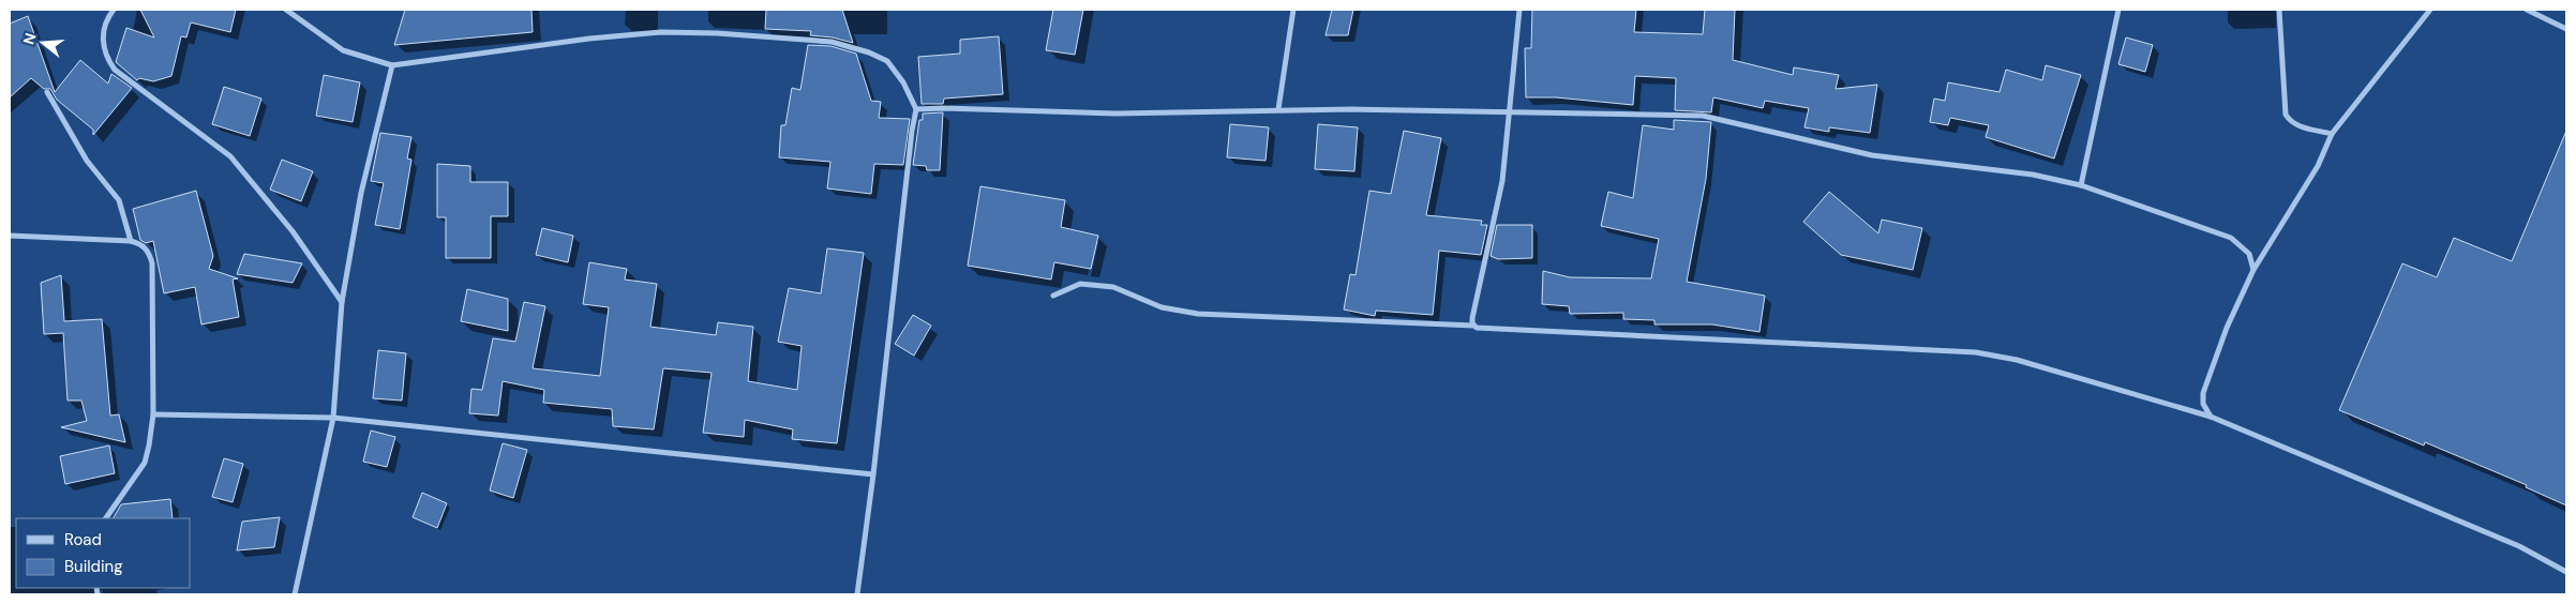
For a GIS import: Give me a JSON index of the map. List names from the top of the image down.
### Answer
{
  "legend": ["Road", "Building"],
  "north": "left"
}
